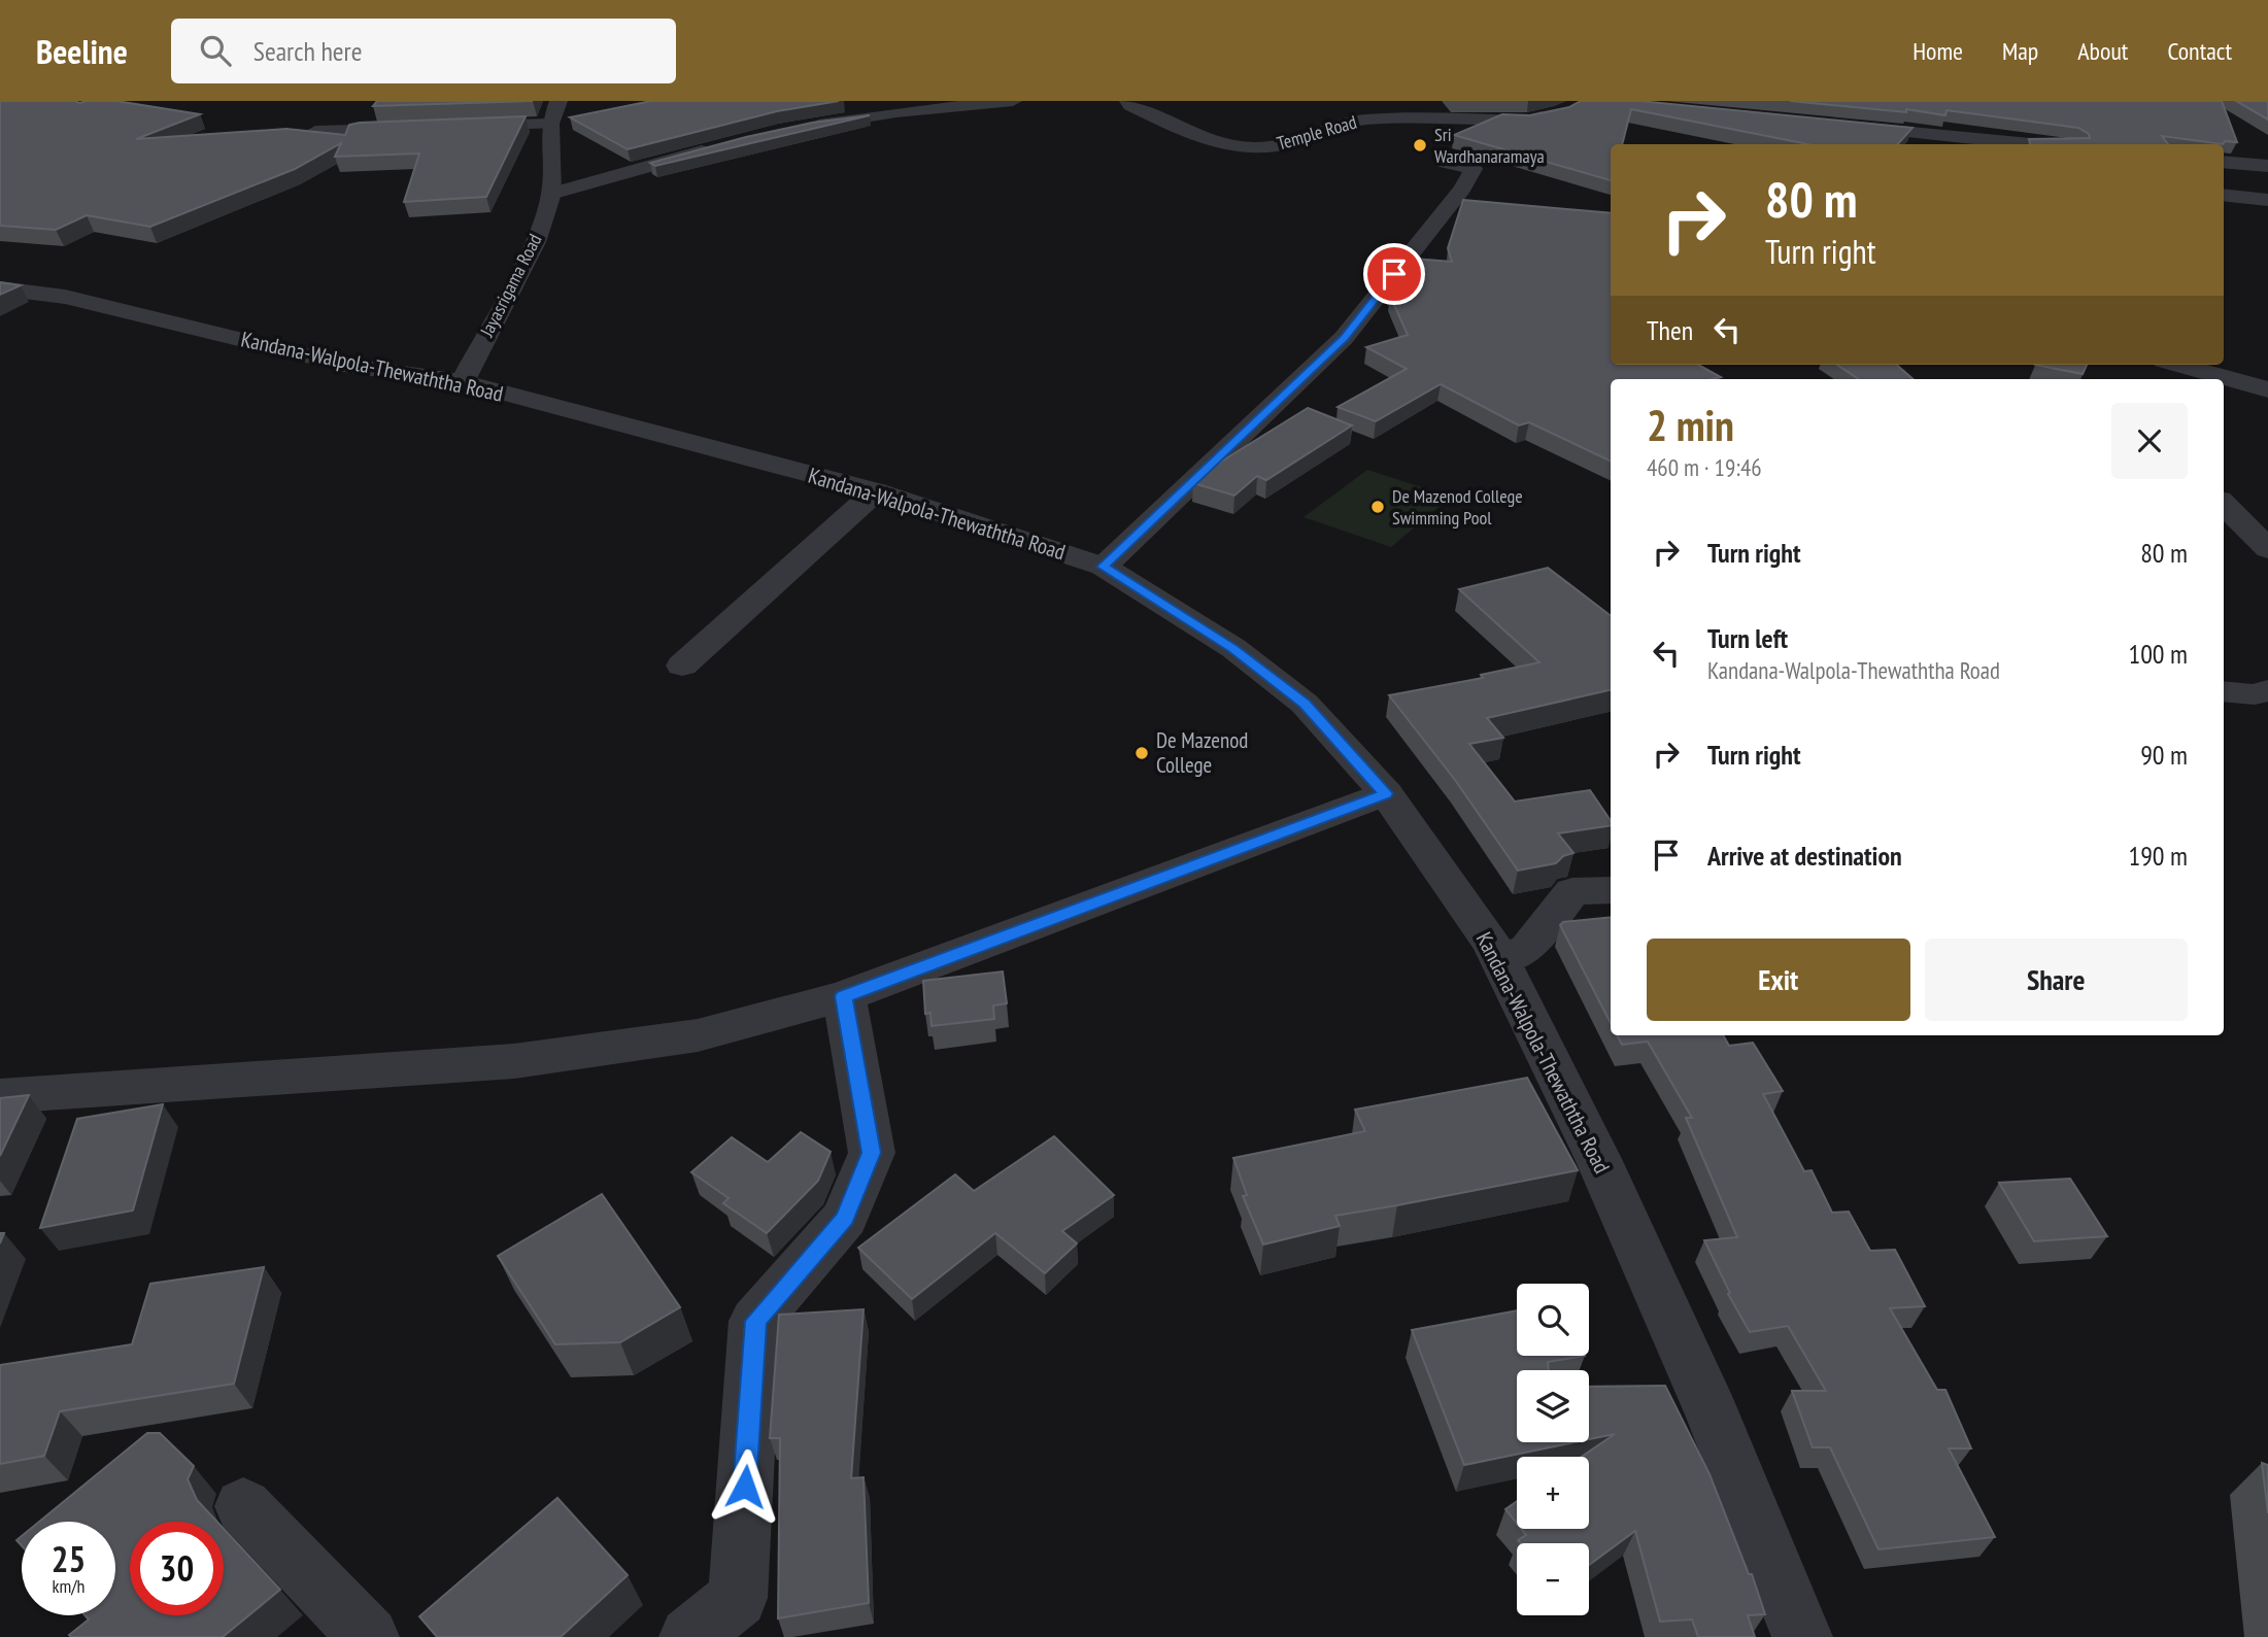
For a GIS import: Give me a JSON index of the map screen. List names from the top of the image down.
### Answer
{
  "streets": {
    "street": ["Temple Road", "Jayasrigama Road", "Kandana-Walpola-Thewaththa Road"]
  },
  "crossings": [
    ["Jayasrigama Road", "Kandana-Walpola-Thewaththa Road"]
  ],
  "places": ["Sri Wardhanaramaya", "De Mazenod College Swimming Pool", "De Mazenod College"],
  "page": {
    "header": "Beeline",
    "search": "Search here",
    "nav": [
      "Home",
      "Map",
      "About",
      "Contact"
    ],
    "turn": ["80 m", "Turn right"],
    "then": "Then",
    "heading": ["2 min", "460 m · 19:46"],
    "list": [
      {
        "name": "Turn right",
        "value": "80 m"
      },
      {
        "name": "Turn left",
        "note": "Kandana-Walpola-Thewaththa Road",
        "value": "100 m"
      },
      {
        "name": "Turn right",
        "value": "90 m"
      },
      {
        "name": "Arrive at destination",
        "value": "190 m"
      }
    ],
    "buttons": ["Exit", "Share"],
    "map_buttons": ["+", "−"],
    "speed": "25 km/h",
    "limit": "30"
  }
}
